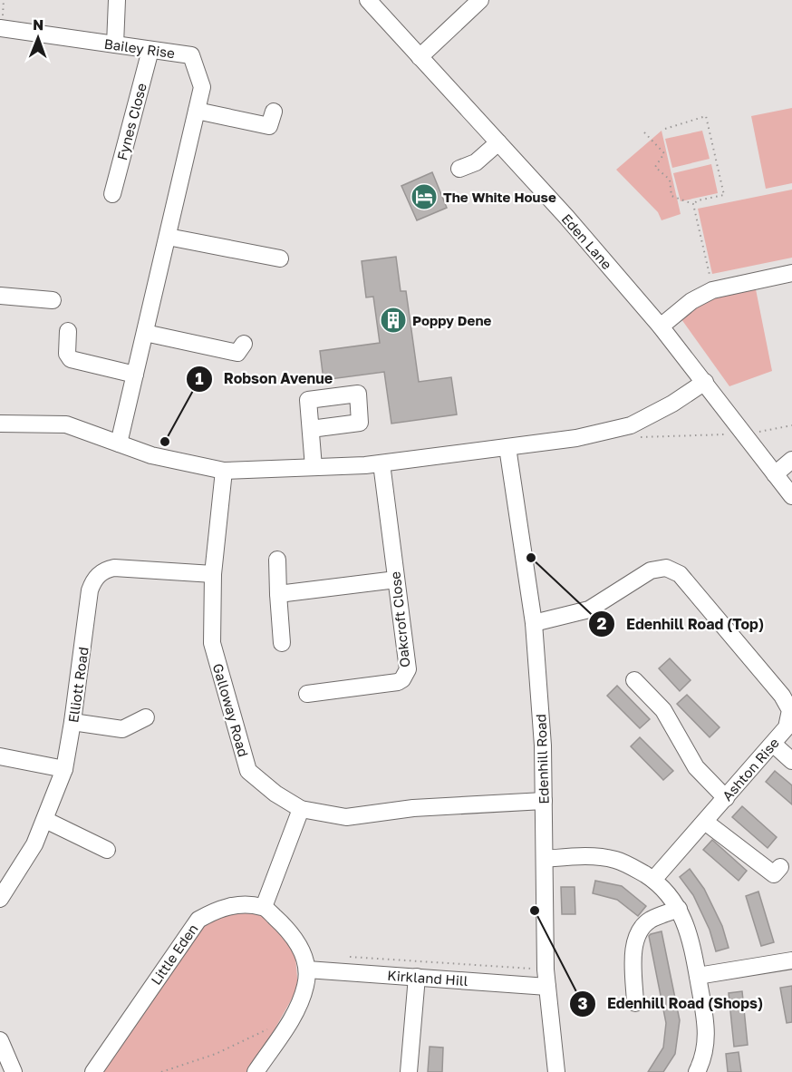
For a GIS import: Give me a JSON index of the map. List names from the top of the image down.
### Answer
{
  "streets": {
    "street": [
      "Bailey Rise",
      "Fynes Close",
      "Eden Lane",
      "Oakcroft Close",
      "Elliott Road",
      "Galloway Road",
      "Edenhill Road",
      "Ashton Rise",
      "Little Eden",
      "Kirkland Hill"
    ]
  },
  "crossings": [
    ["Bailey Rise", "Fynes Close"],
    ["Elliott Road", "Galloway Road"],
    ["Galloway Road", "Edenhill Road"],
    ["Edenhill Road", "Ashton Rise"],
    ["Edenhill Road", "Kirkland Hill"]
  ],
  "places": {
    "hotel": ["The White House"],
    "building": ["Poppy Dene"],
    "other": ["Robson Avenue", "Edenhill Road (Top)", "Edenhill Road (Shops)"]
  },
  "north": "top"
}
